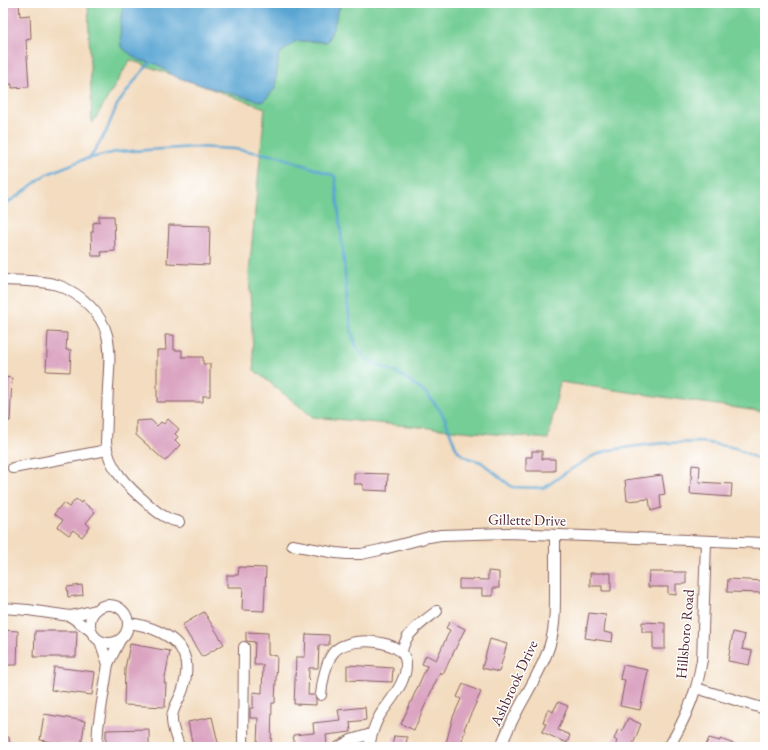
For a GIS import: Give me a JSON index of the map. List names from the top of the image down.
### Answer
{
  "streets": {
    "street": ["Gillette Drive", "Hillsboro Road", "Ashbrook Drive"]
  },
  "crossings": [
    ["Gillette Drive", "Hillsboro Road"],
    ["Gillette Drive", "Ashbrook Drive"]
  ]
}
